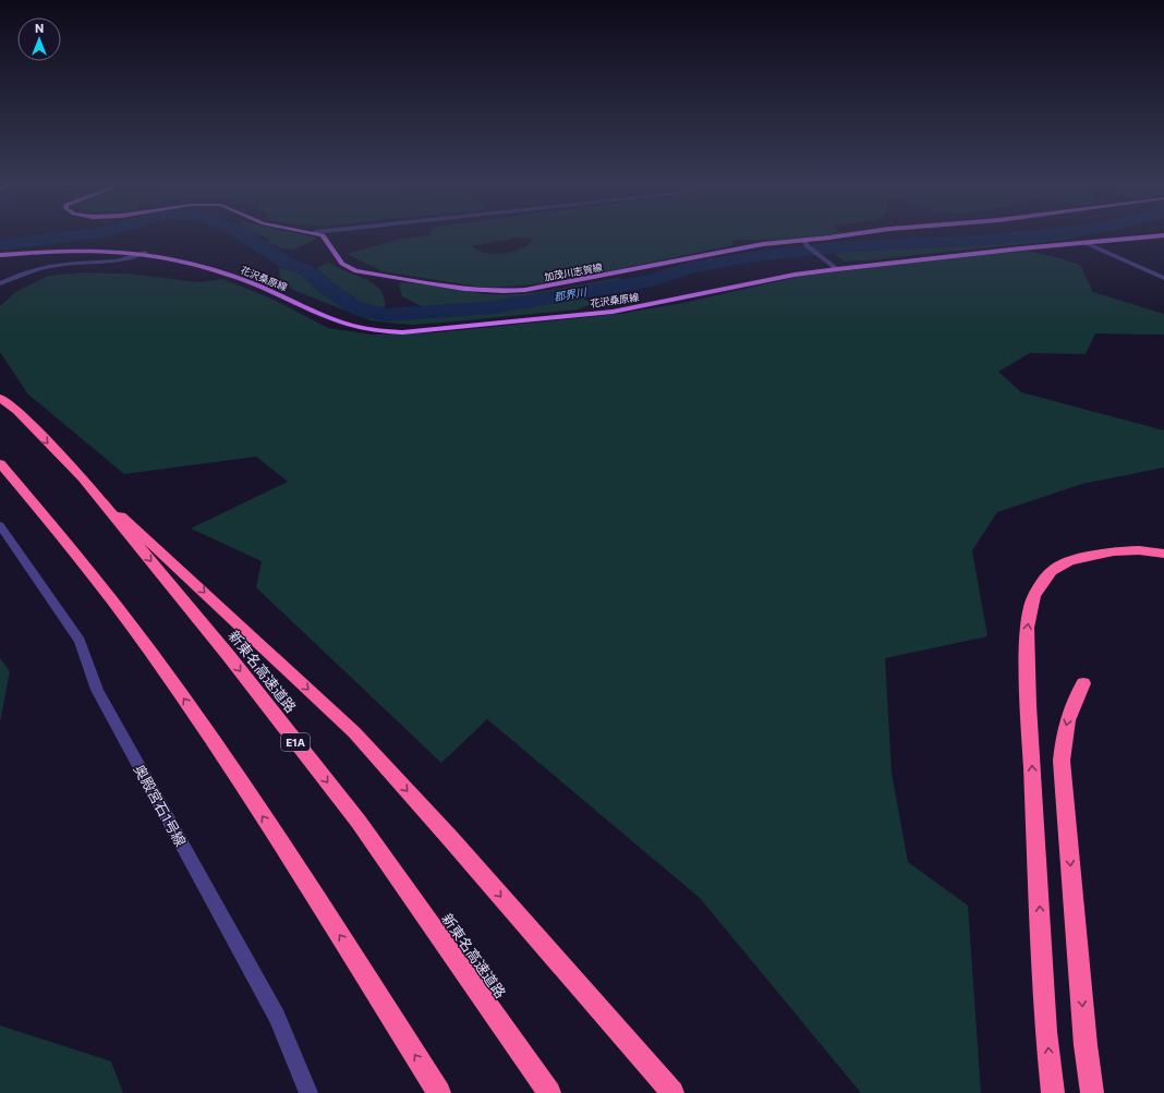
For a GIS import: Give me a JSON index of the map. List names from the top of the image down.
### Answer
{
  "streets": {
    "highway": ["新東名高速道路", "E1A"],
    "main road": ["加茂川志賀線", "花沢桑原線"],
    "street": ["奥殿宮石1号線"]
  },
  "water": ["郡界川"],
  "north": "top"
}
